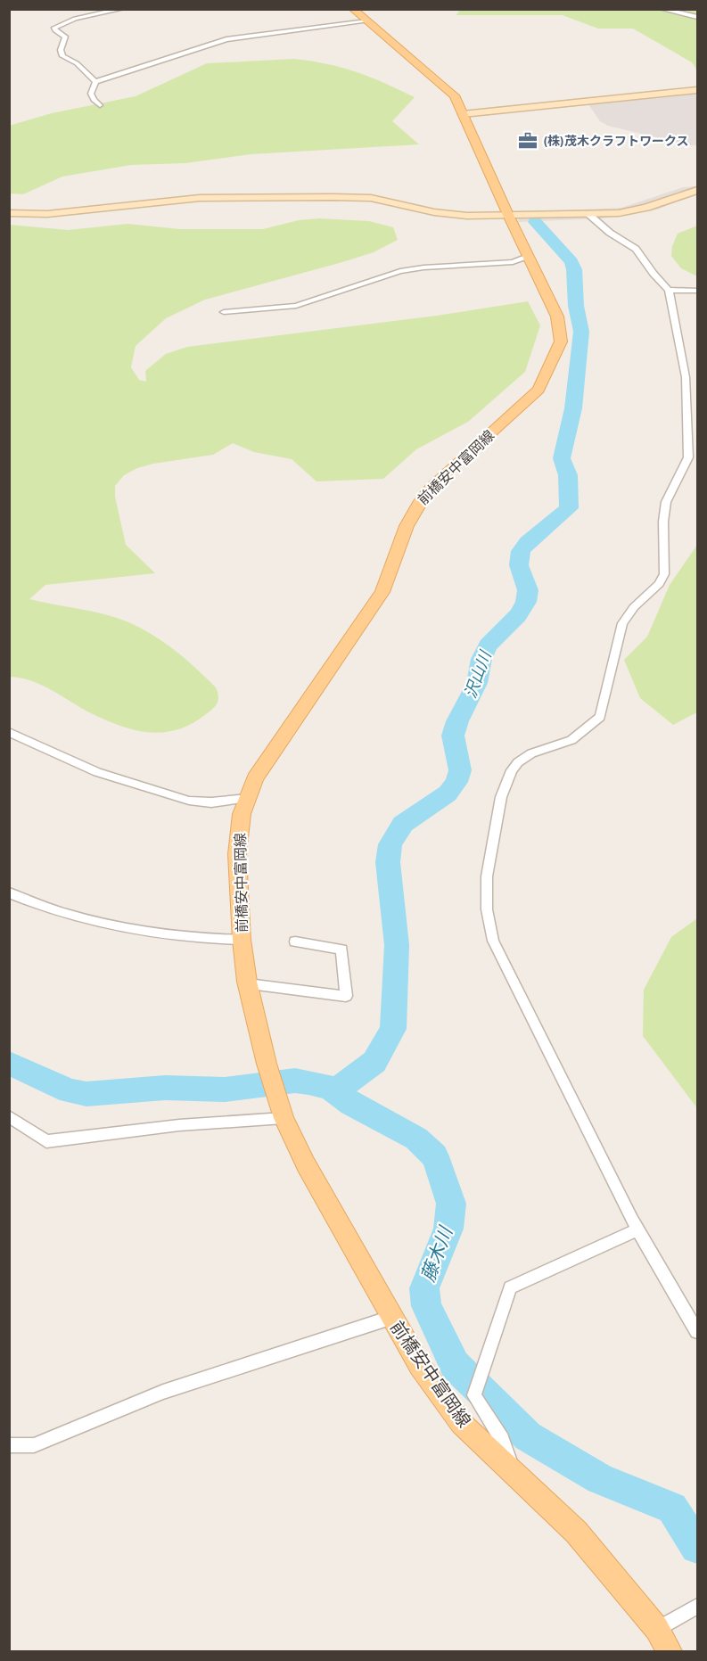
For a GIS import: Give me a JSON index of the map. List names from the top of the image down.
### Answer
{
  "streets": {
    "main road": ["前橋安中富岡線"]
  },
  "water": ["沢山川", "藤木川"],
  "places": {
    "office": ["(株)茂木クラフトワークス"]
  }
}
